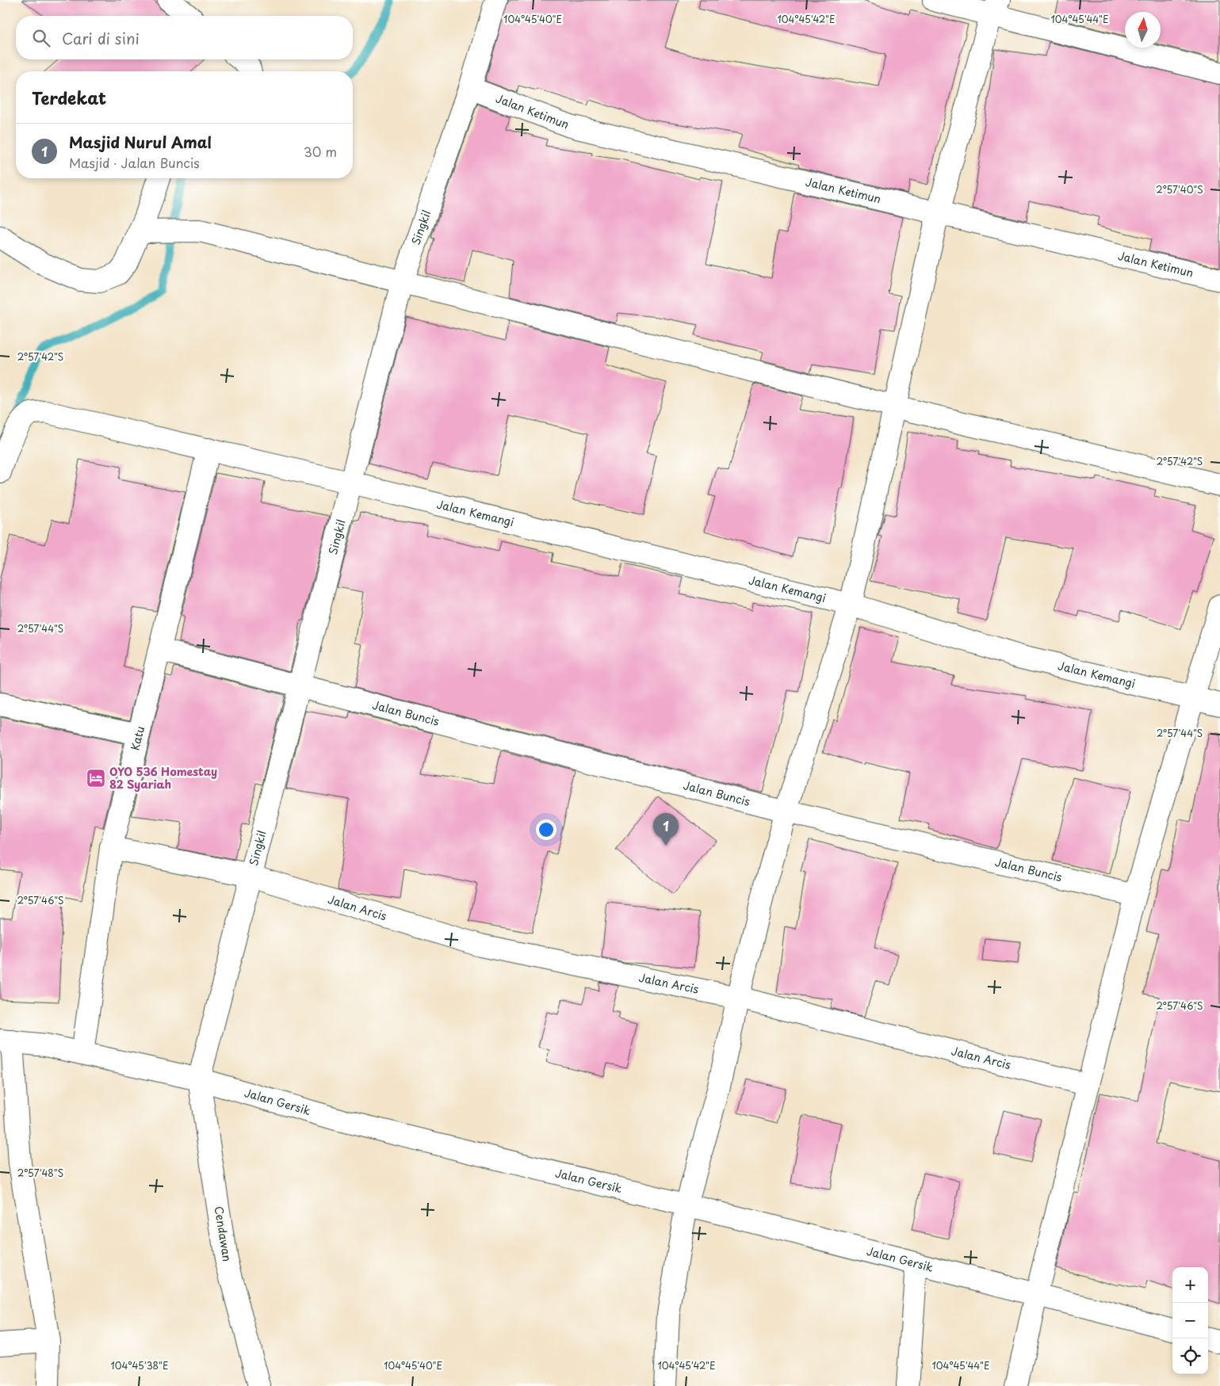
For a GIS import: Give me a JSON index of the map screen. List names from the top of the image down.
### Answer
{
  "streets": {
    "street": [
      "Jalan Ketimun",
      "Singkil",
      "Jalan Kemangi",
      "Jalan Buncis",
      "Katu",
      "Jalan Arcis",
      "Jalan Gersik",
      "Cendawan"
    ]
  },
  "crossings": [
    ["Jalan Ketimun", "Singkil"],
    ["Singkil", "Jalan Kemangi"],
    ["Singkil", "Jalan Buncis"],
    ["Singkil", "Jalan Arcis"],
    ["Singkil", "Jalan Gersik"],
    ["Singkil", "Cendawan"],
    ["Jalan Kemangi", "Katu"],
    ["Jalan Buncis", "Katu"],
    ["Katu", "Jalan Arcis"],
    ["Katu", "Jalan Gersik"],
    ["Jalan Gersik", "Cendawan"]
  ],
  "places": {
    "hotel": ["OYO 536 Homestay 82 Syariah"]
  },
  "north": "top",
  "page": {
    "search": "Cari di sini",
    "heading": "Terdekat",
    "list": [
      {
        "mark": "1",
        "name": "Masjid Nurul Amal",
        "note": "Masjid · Jalan Buncis",
        "value": "30 m"
      }
    ],
    "pins": "1",
    "map_buttons": ["+", "−"]
  },
  "coordinates": [
    "104°45'40\"E",
    "104°45'42\"E",
    "104°45'44\"E",
    "2°57'40\"S",
    "2°57'42\"S",
    "2°57'44\"S",
    "2°57'46\"S",
    "2°57'48\"S",
    "104°45'38\"E"
  ]
}
